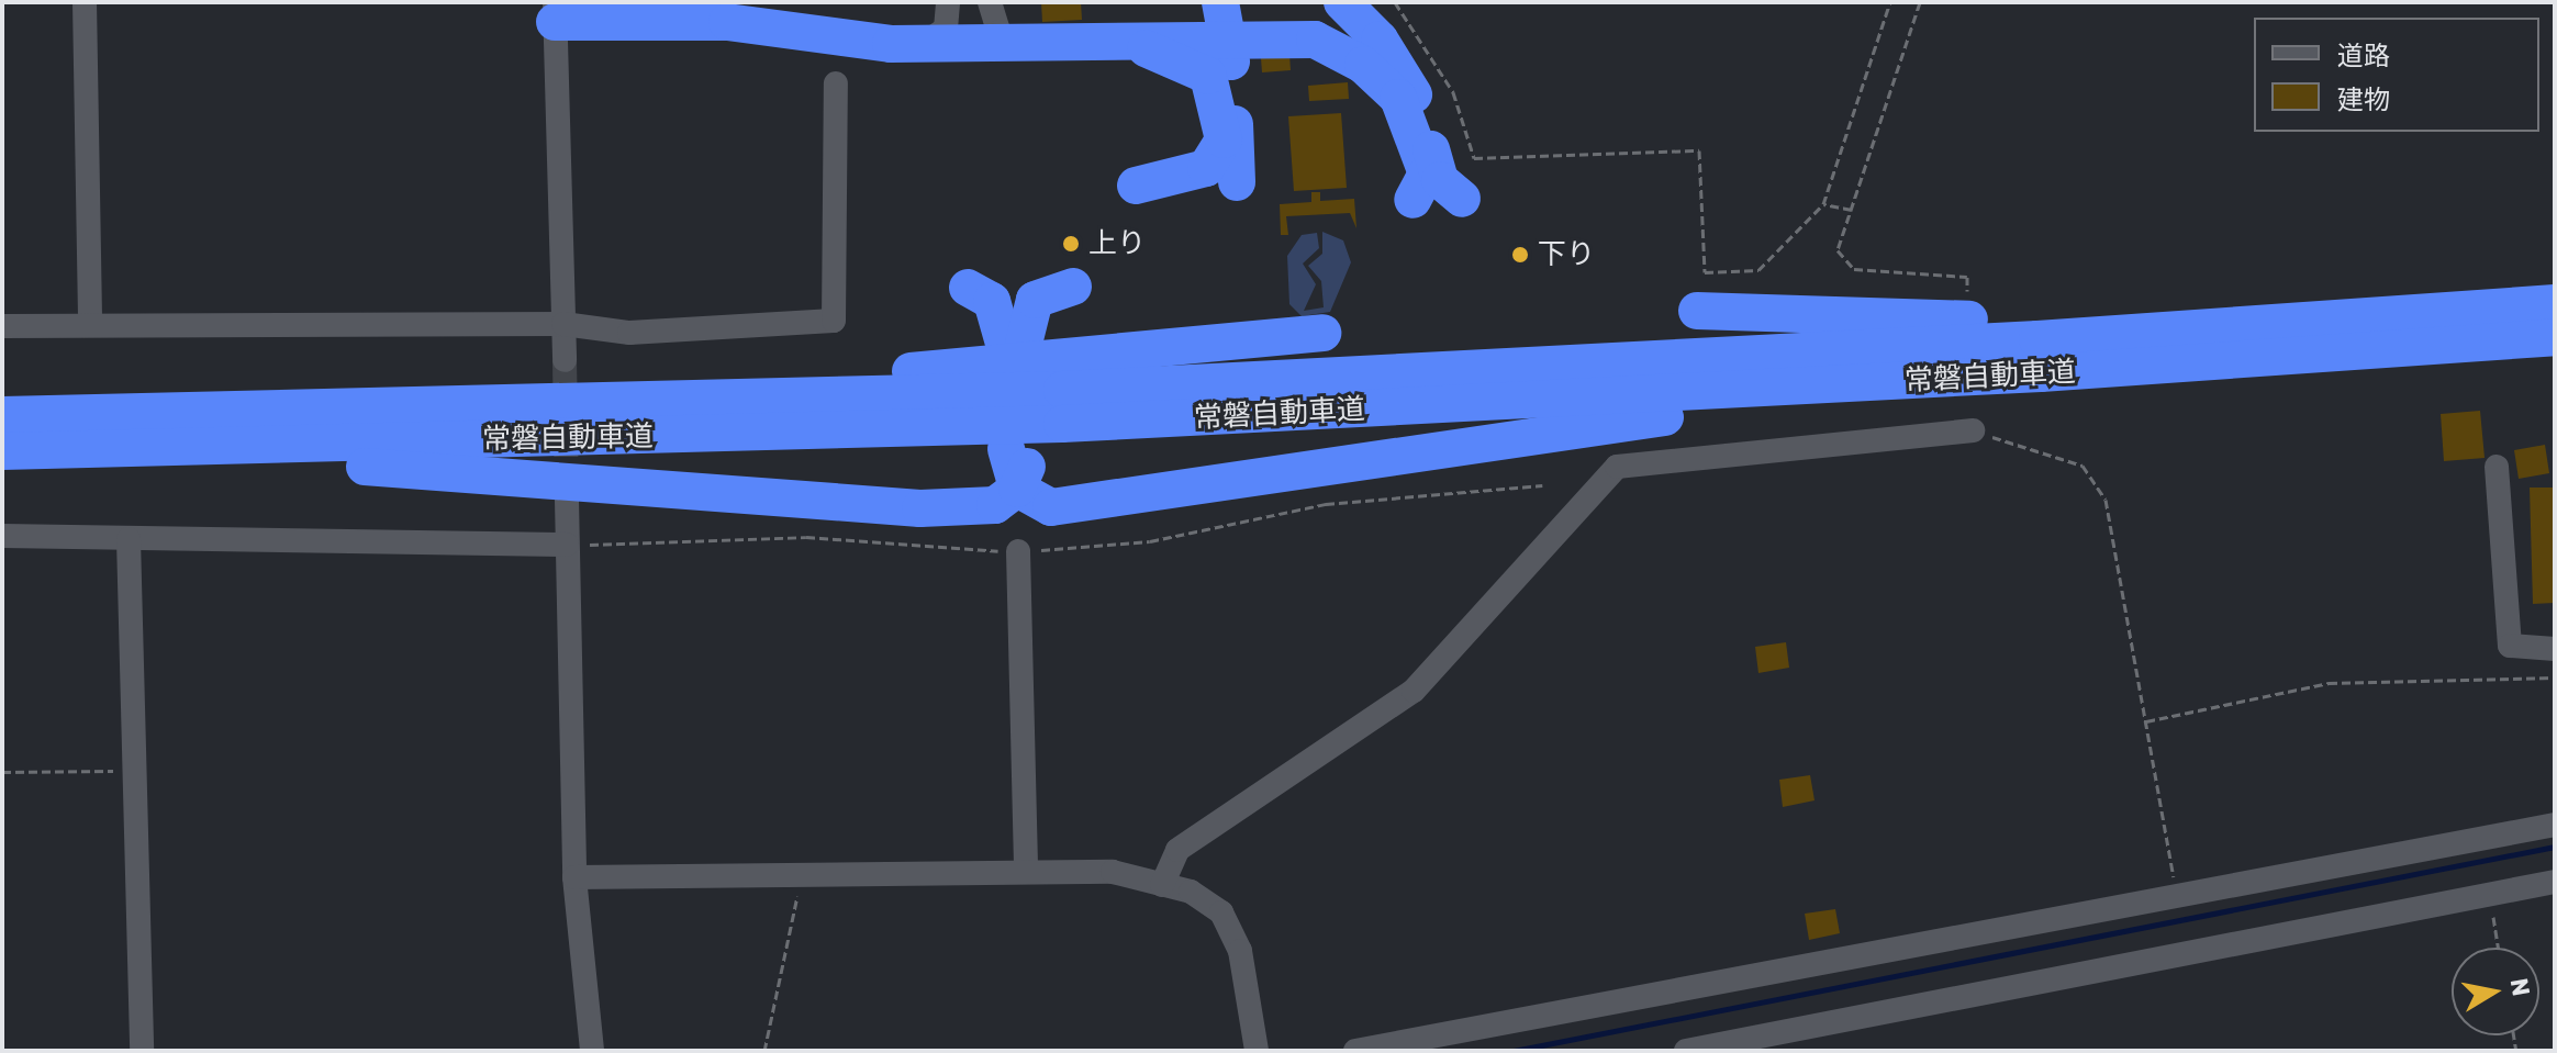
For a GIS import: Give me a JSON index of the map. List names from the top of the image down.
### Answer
{
  "streets": {
    "highway": ["常磐自動車道"]
  },
  "places": ["上り", "下り"],
  "legend": ["道路", "建物"],
  "north": "right"
}
